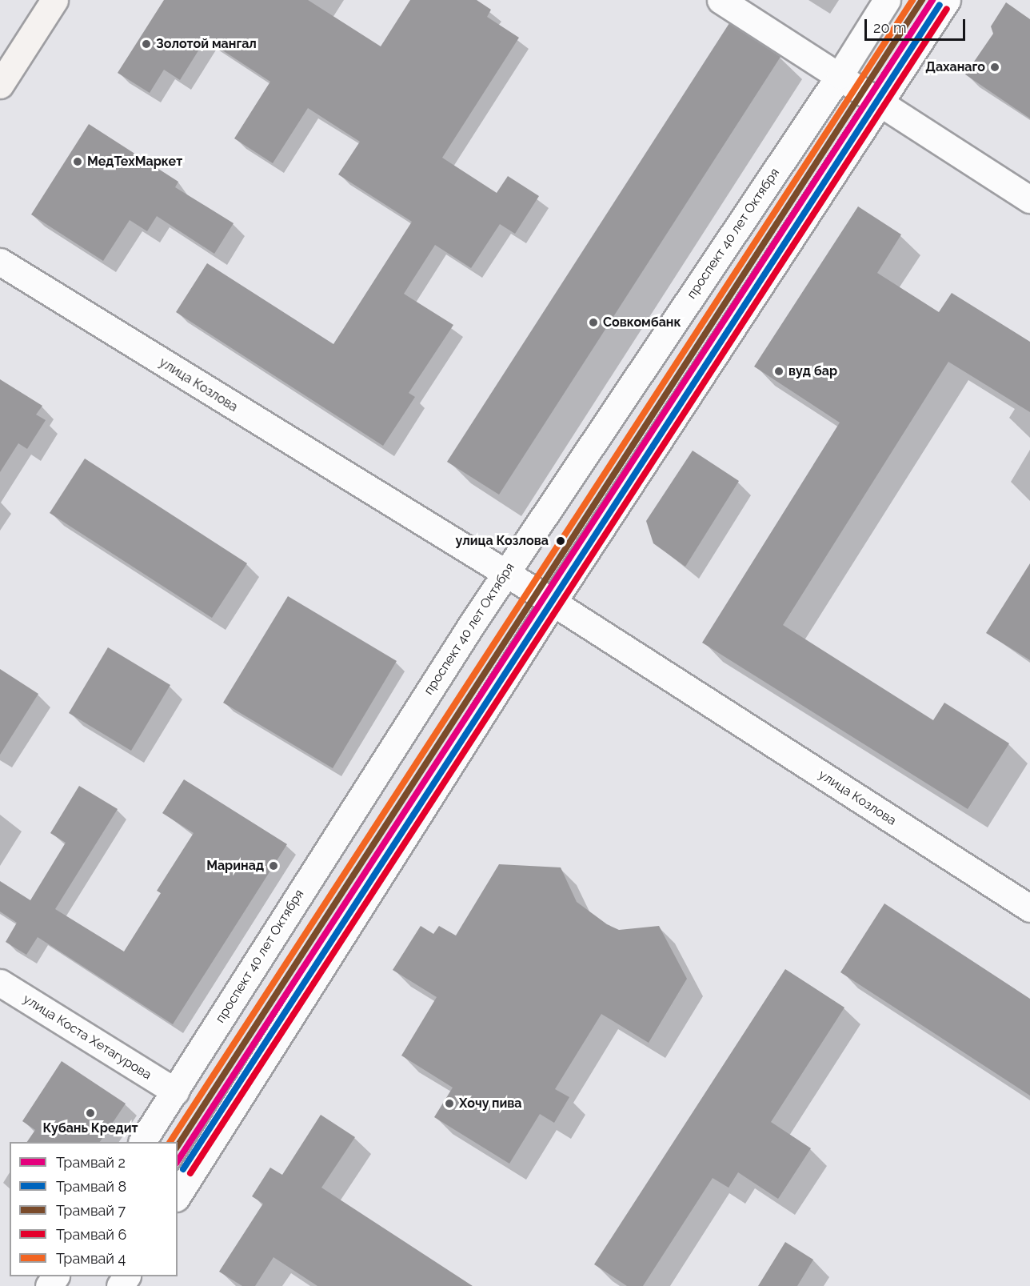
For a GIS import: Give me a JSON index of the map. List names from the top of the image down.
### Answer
{
  "streets": {
    "street": ["проспект 40 лет Октября", "улица Козлова", "улица Коста Хетагурова"]
  },
  "crossings": [
    ["проспект 40 лет Октября", "улица Козлова"],
    ["проспект 40 лет Октября", "улица Коста Хетагурова"]
  ],
  "places": [
    "Золотой мангал",
    "Даханаго",
    "МедТехМаркет",
    "Совкомбанк",
    "вуд бар",
    "улица Козлова",
    "Маринад",
    "Хочу пива",
    "Кубань Кредит"
  ],
  "lines": [
    "tram line 2",
    "tram line 7",
    "tram line 4",
    "tram line 8",
    "tram line 6"
  ],
  "legend": [
    "Трамвай 2",
    "Трамвай 8",
    "Трамвай 7",
    "Трамвай 6",
    "Трамвай 4"
  ],
  "scale_bar": "20 m"
}
